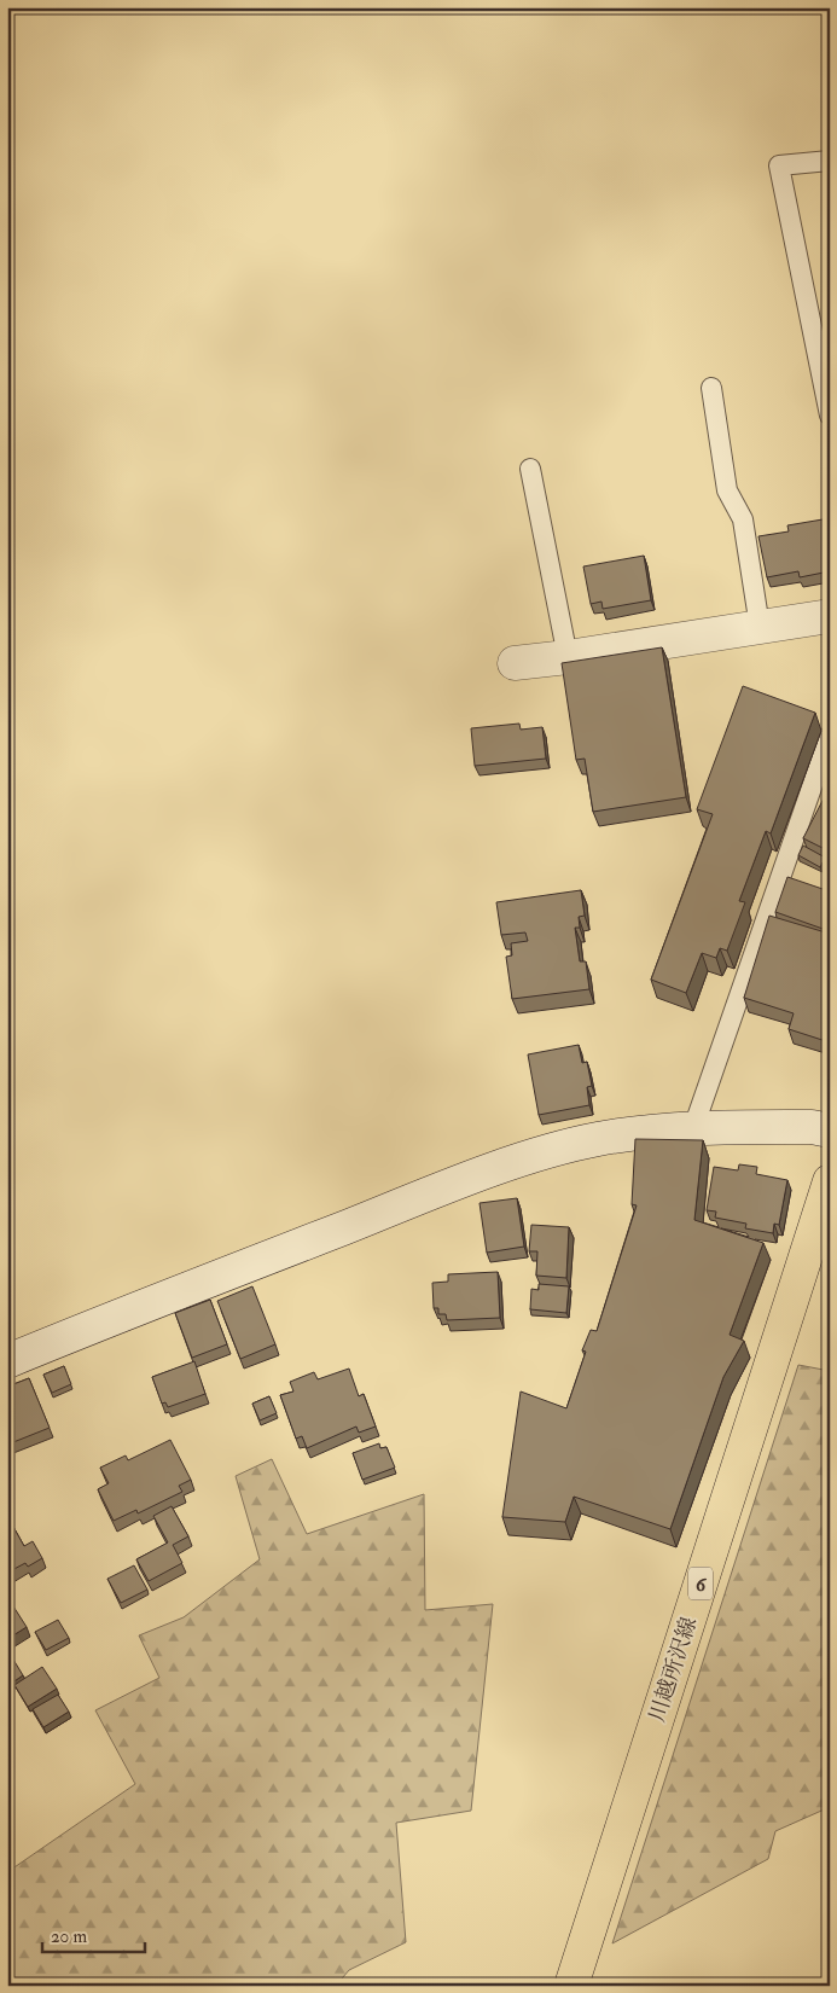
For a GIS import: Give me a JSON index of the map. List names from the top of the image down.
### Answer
{
  "streets": {
    "main road": ["6", "川越所沢線"]
  },
  "scale_bar": "20 m"
}
